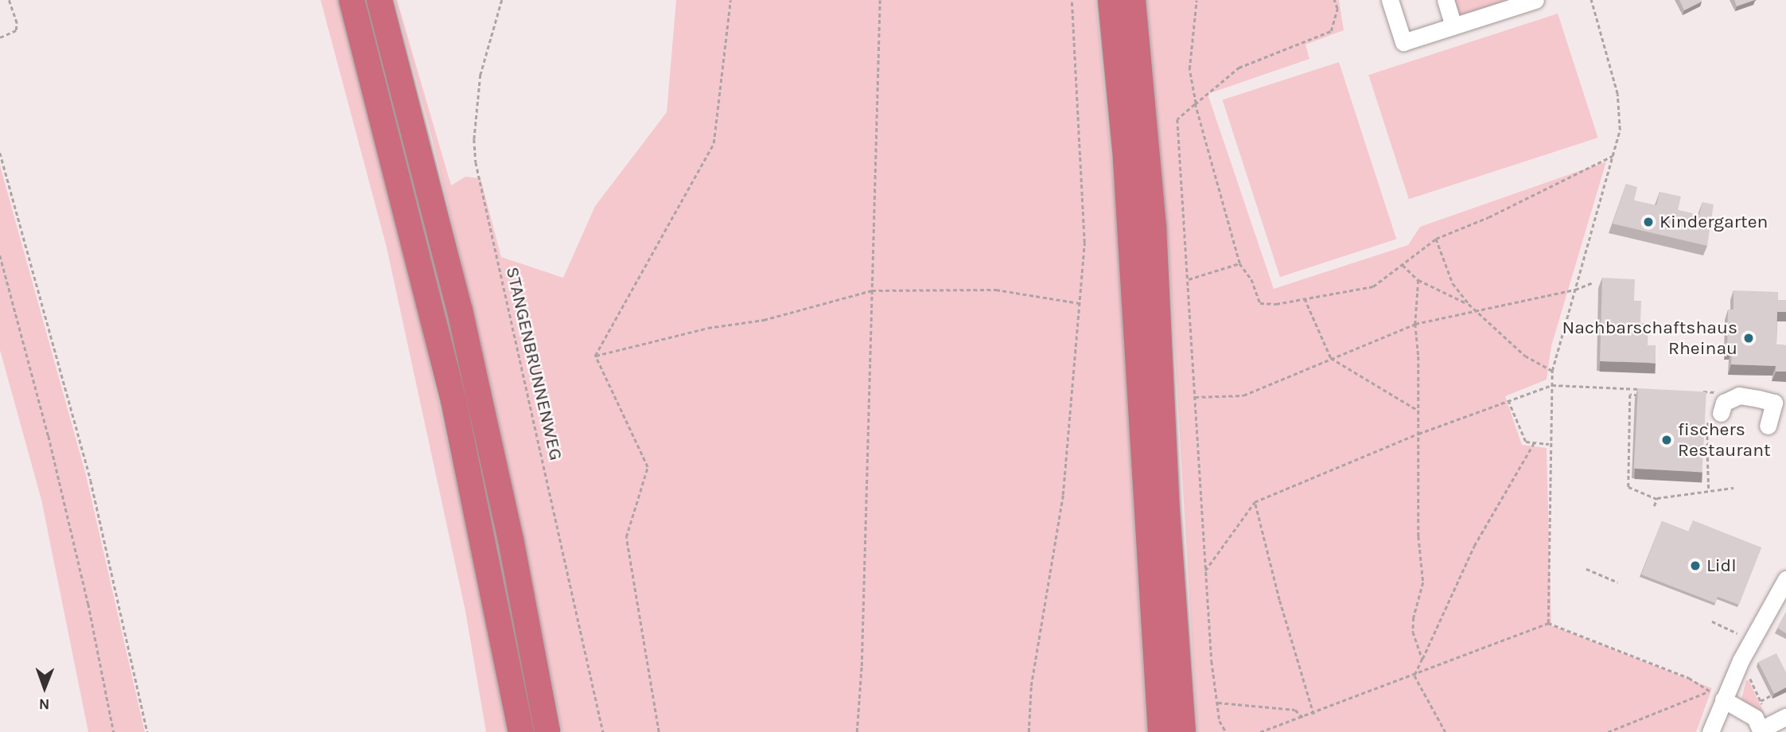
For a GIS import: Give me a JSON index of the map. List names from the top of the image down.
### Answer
{
  "streets": {
    "path": ["STANGENBRUNNENWEG"]
  },
  "places": [
    "Kindergarten",
    "Nachbarschaftshaus Rheinau",
    "fischers Restaurant",
    "Lidl"
  ],
  "north": "bottom"
}
